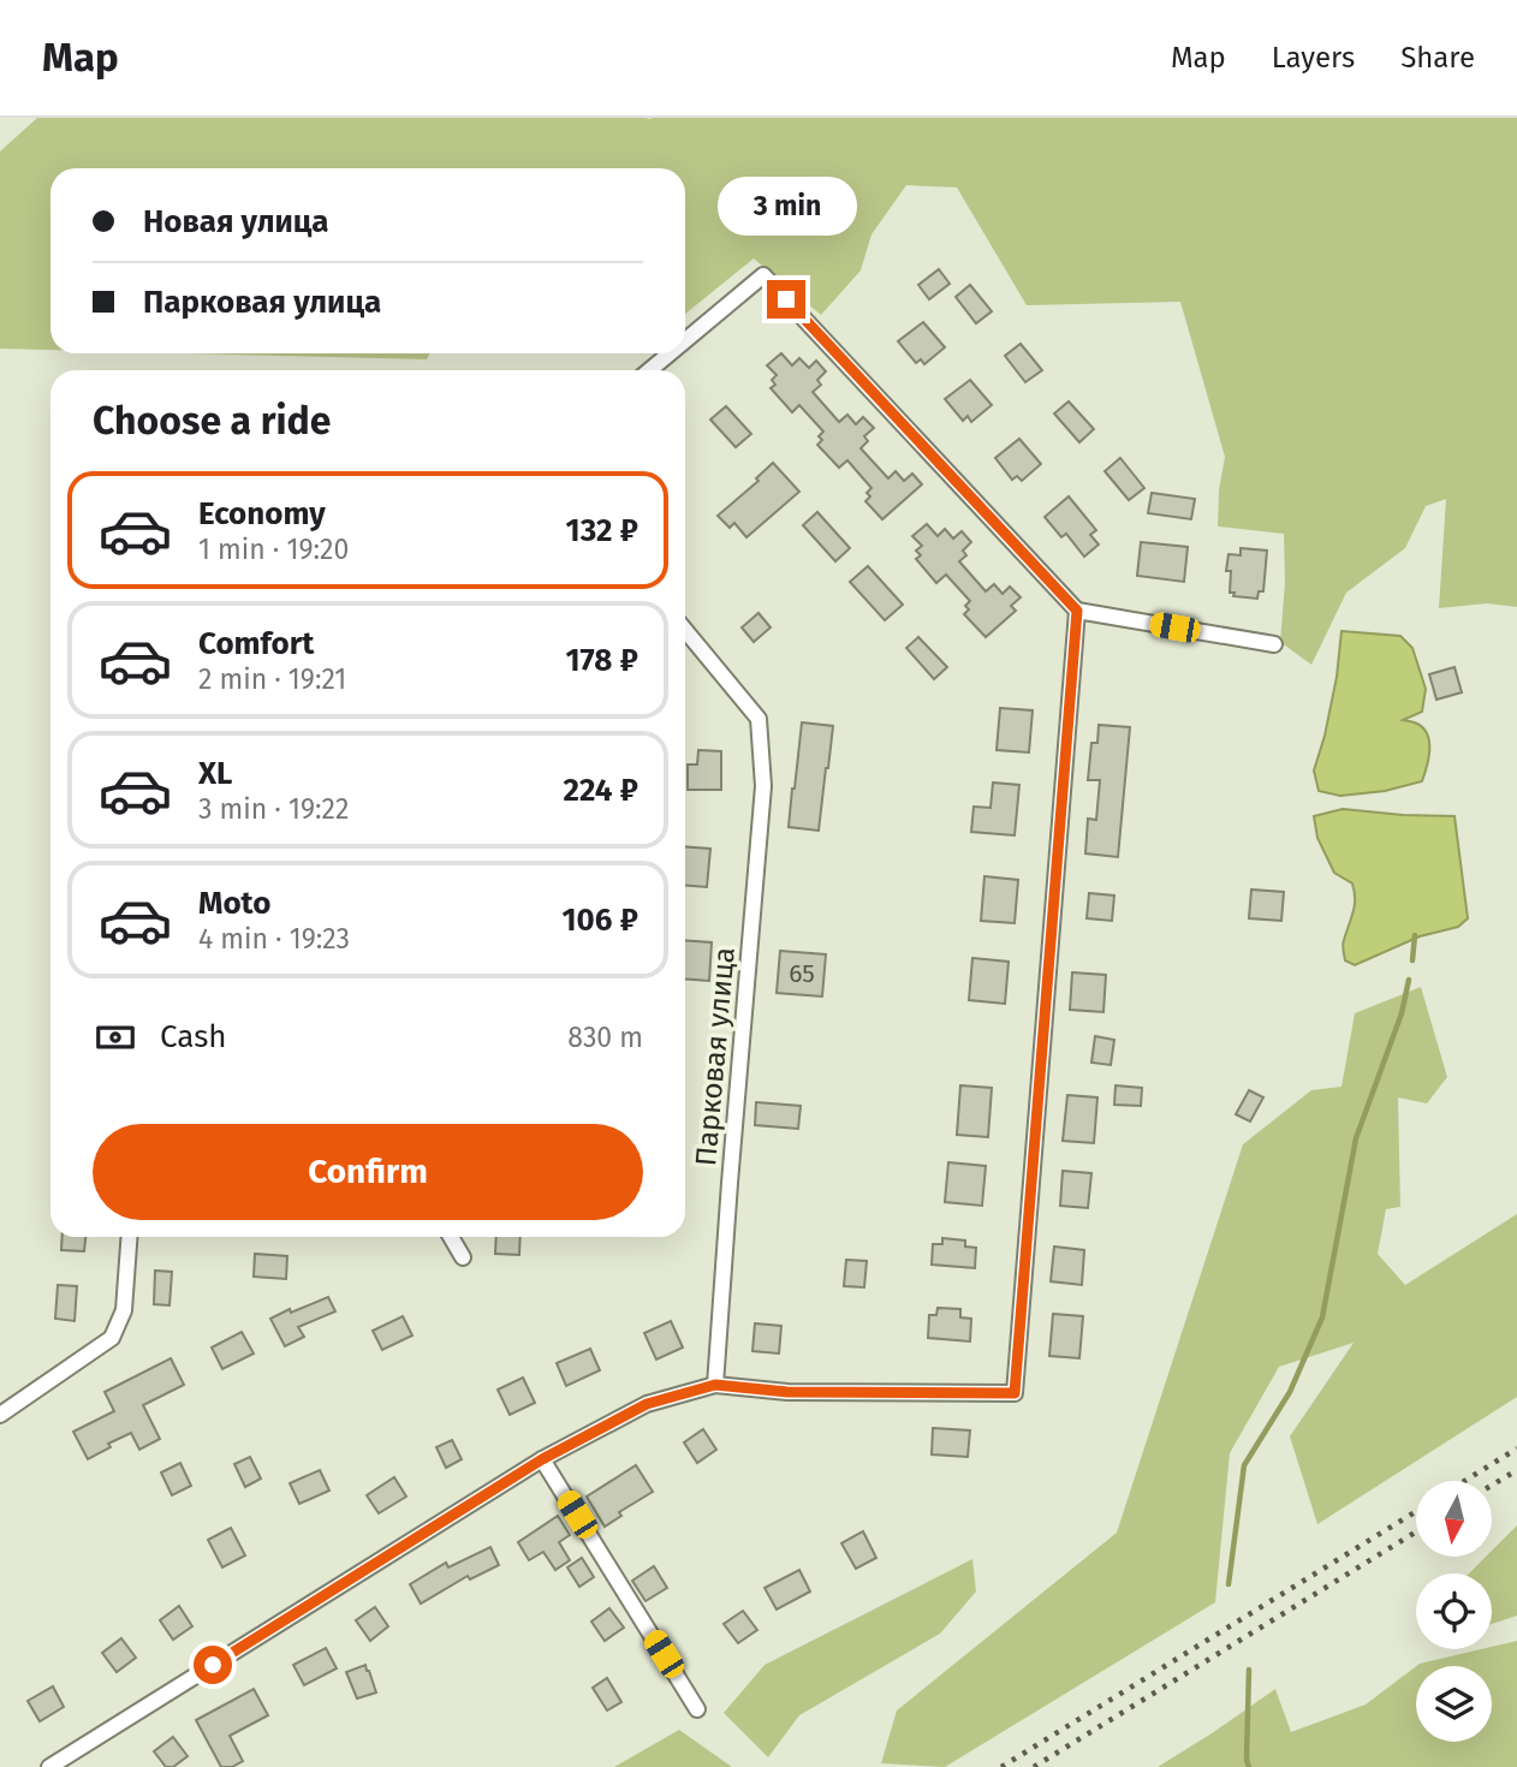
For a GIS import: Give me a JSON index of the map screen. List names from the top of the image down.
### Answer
{
  "streets": {
    "street": ["Парковая улица"]
  },
  "house_numbers": ["65"],
  "north": "bottom",
  "page": {
    "header": "Map",
    "nav": ["Map", "Layers", "Share"],
    "banner": ["Новая улица", "Парковая улица"],
    "bubble": "3 min",
    "heading": "Choose a ride",
    "list": [
      {
        "name": "Economy",
        "note": "1 min · 19:20",
        "value": "132 ₽"
      },
      {
        "name": "Comfort",
        "note": "2 min · 19:21",
        "value": "178 ₽"
      },
      {
        "name": "XL",
        "note": "3 min · 19:22",
        "value": "224 ₽"
      },
      {
        "name": "Moto",
        "note": "4 min · 19:23",
        "value": "106 ₽"
      }
    ],
    "pay": ["Cash", "830 m"],
    "buttons": "Confirm"
  }
}
